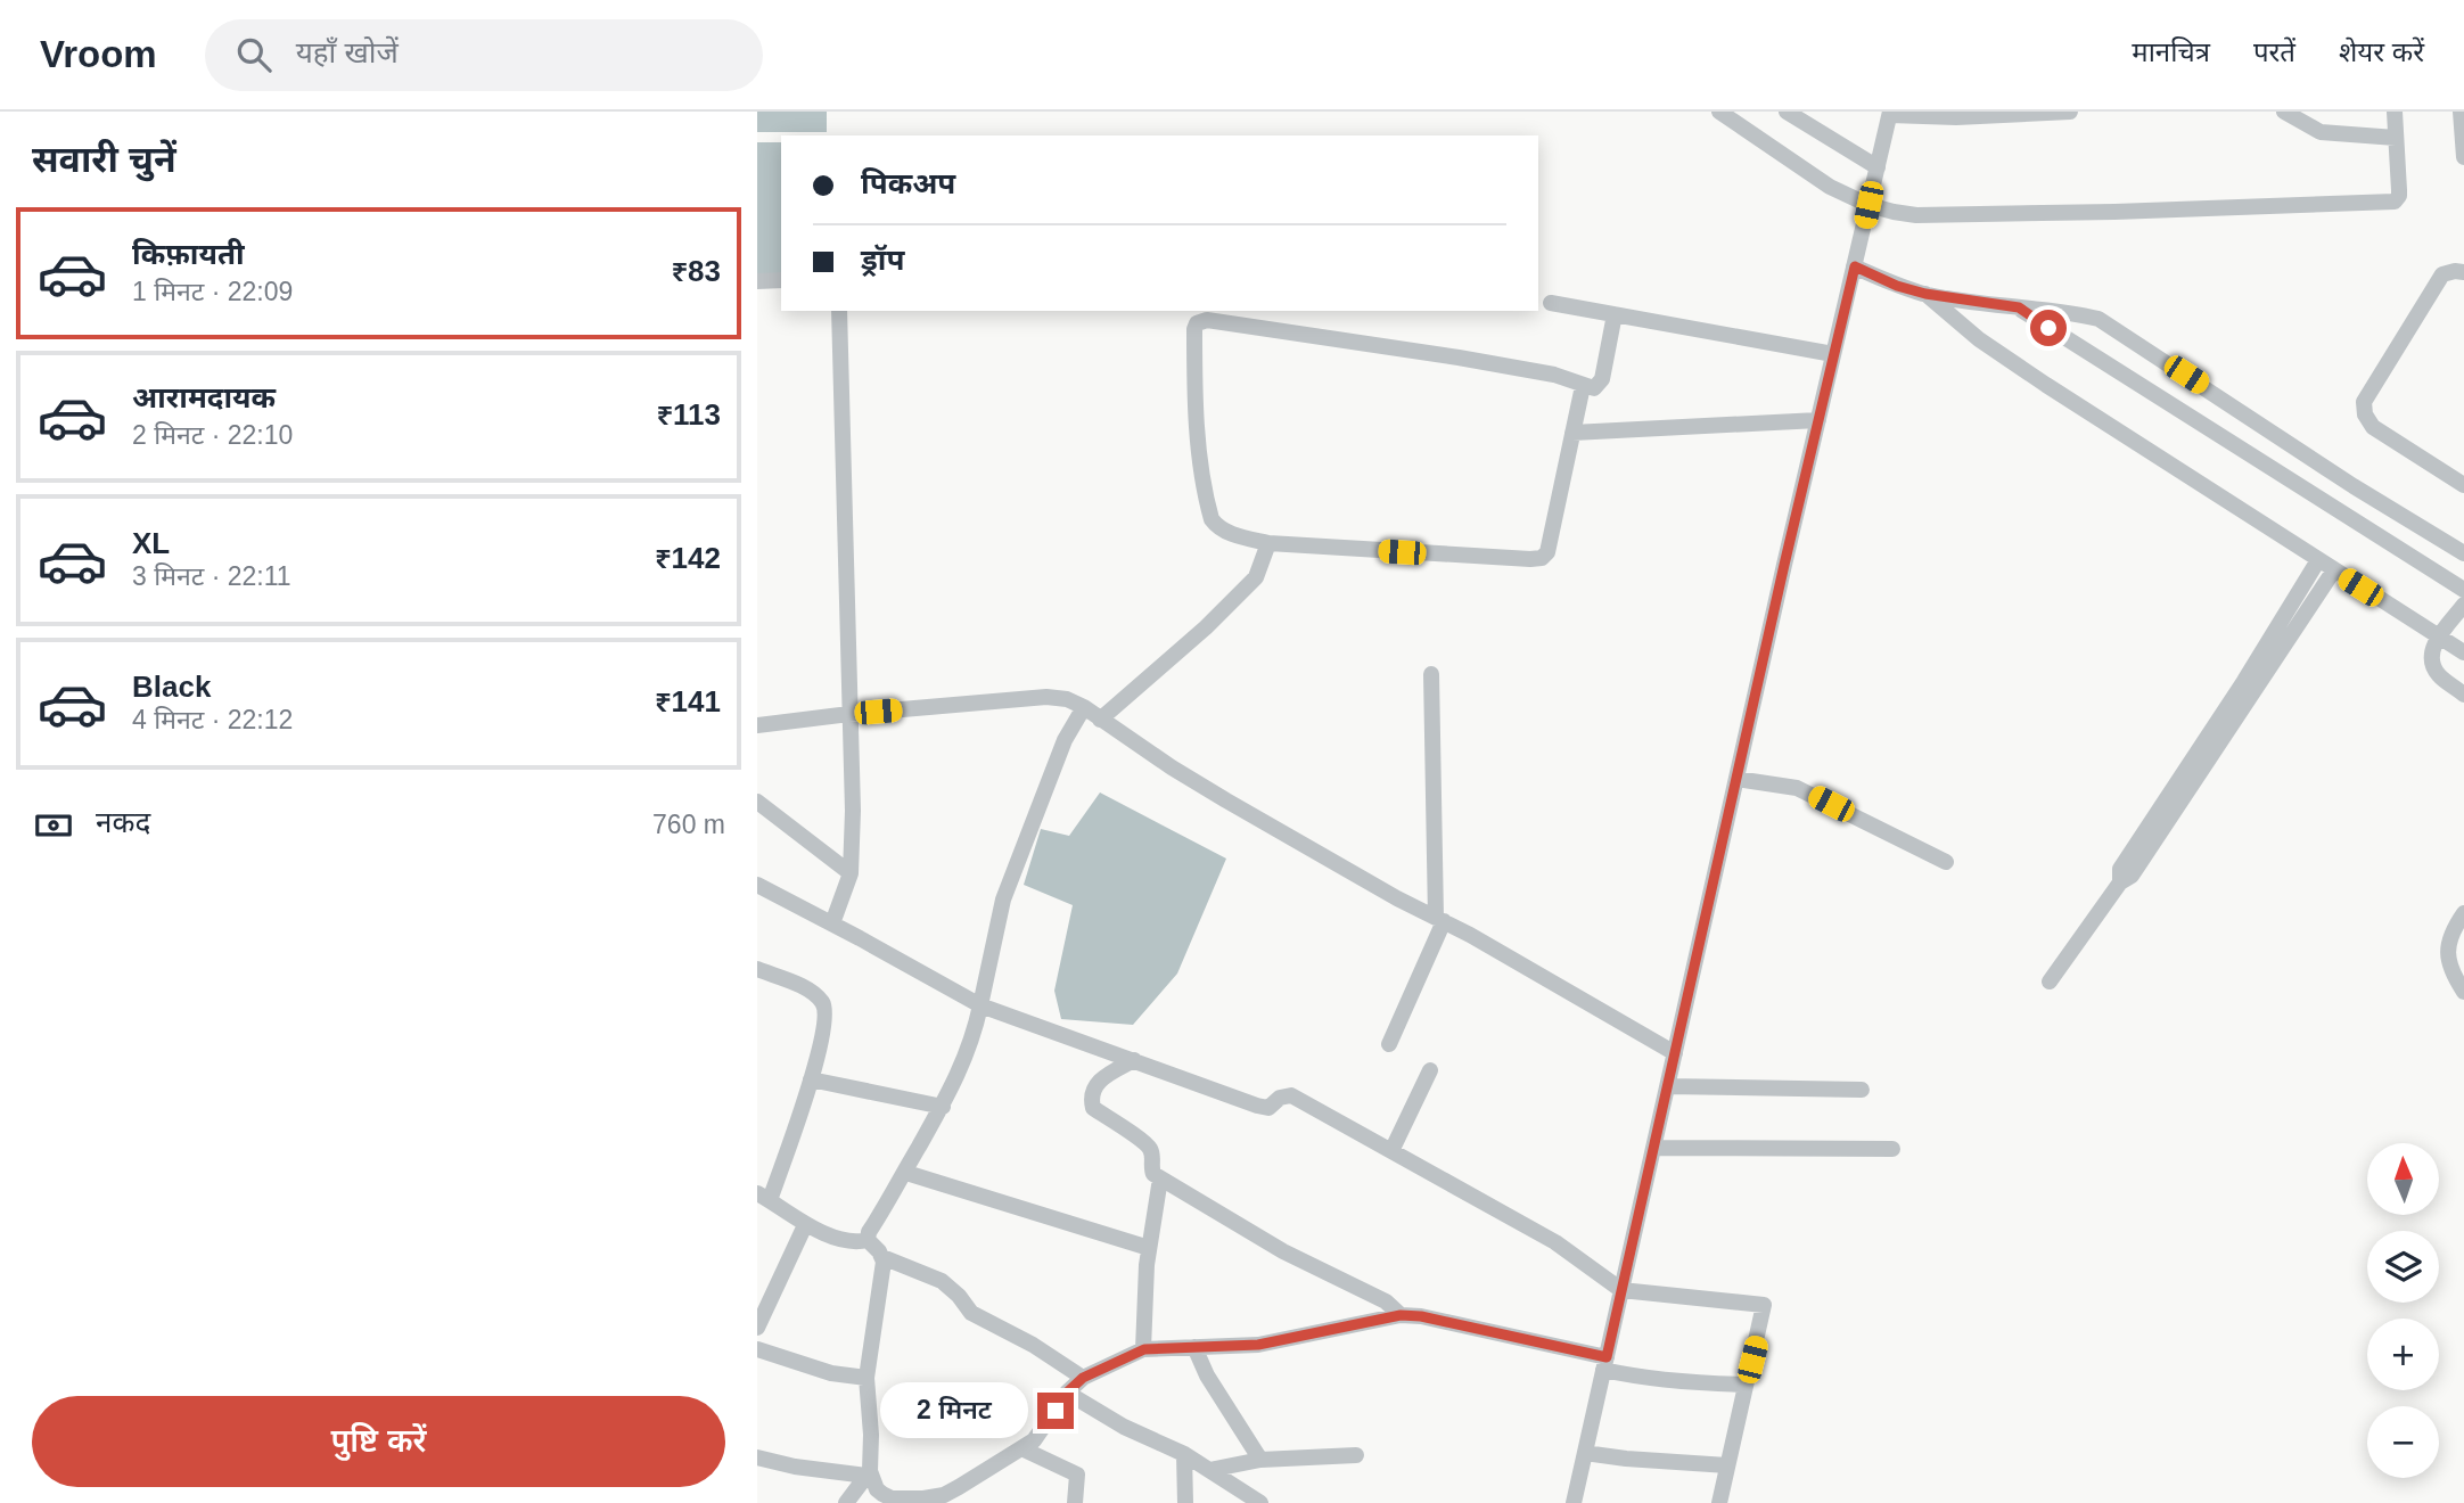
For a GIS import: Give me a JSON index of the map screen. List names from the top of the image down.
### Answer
{
  "north": "top",
  "page": {
    "header": "Vroom",
    "search": "यहाँ खोजें",
    "nav": ["मानचित्र", "परतें", "शेयर करें"],
    "heading": "सवारी चुनें",
    "banner": ["पिकअप", "ड्रॉप"],
    "list": [
      {
        "name": "किफ़ायती",
        "note": "1 मिनट · 22:09",
        "value": "₹83"
      },
      {
        "name": "आरामदायक",
        "note": "2 मिनट · 22:10",
        "value": "₹113"
      },
      {
        "name": "XL",
        "note": "3 मिनट · 22:11",
        "value": "₹142"
      },
      {
        "name": "Black",
        "note": "4 मिनट · 22:12",
        "value": "₹141"
      }
    ],
    "pay": ["नकद", "760 m"],
    "map_buttons": ["+", "−"],
    "buttons": "पुष्टि करें",
    "bubble": "2 मिनट"
  }
}
